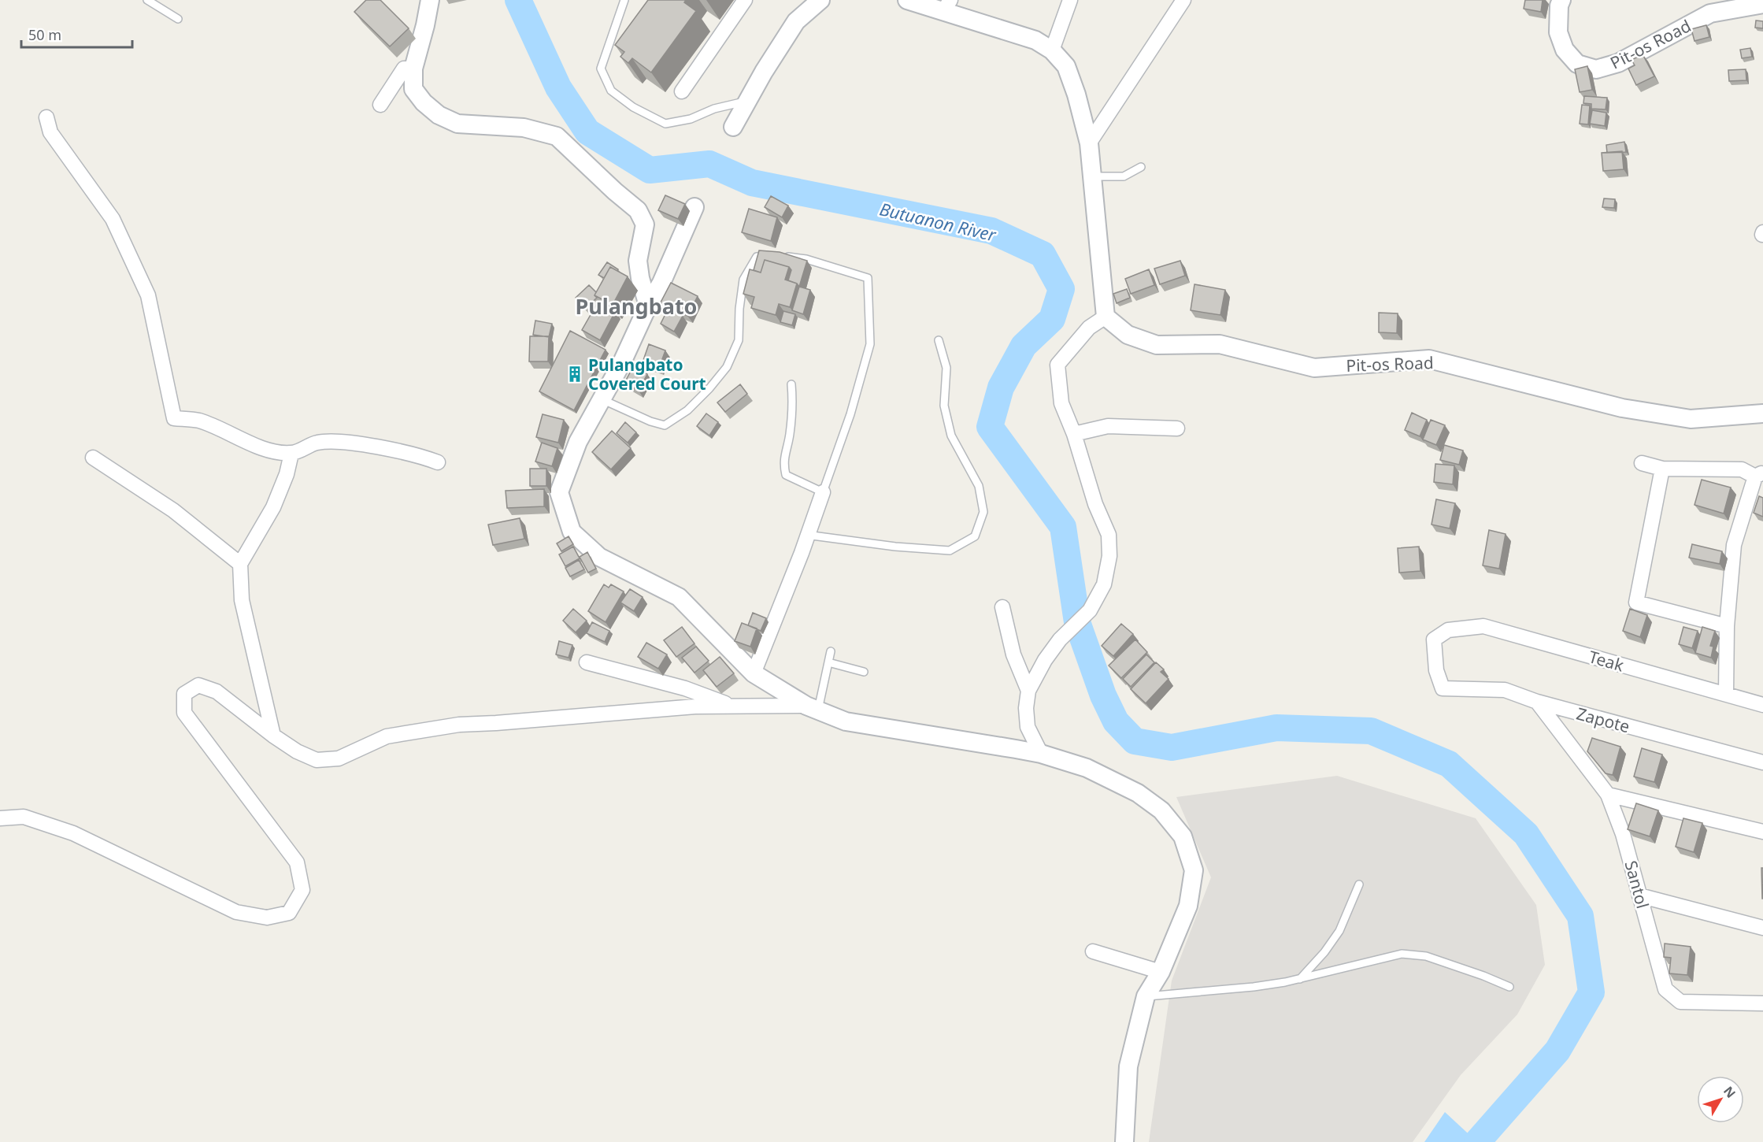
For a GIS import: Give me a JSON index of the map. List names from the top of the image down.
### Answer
{
  "streets": {
    "street": [
      "Pit-os Road",
      "Teak",
      "Zapote",
      "Santol"
    ]
  },
  "crossings": [
    ["Teak", "Zapote"],
    ["Zapote", "Santol"]
  ],
  "districts": ["Pulangbato"],
  "water": ["Butuanon River"],
  "places": {
    "building": ["Pulangbato Covered Court"]
  },
  "scale_bar": "50 m",
  "north": "top right"
}
